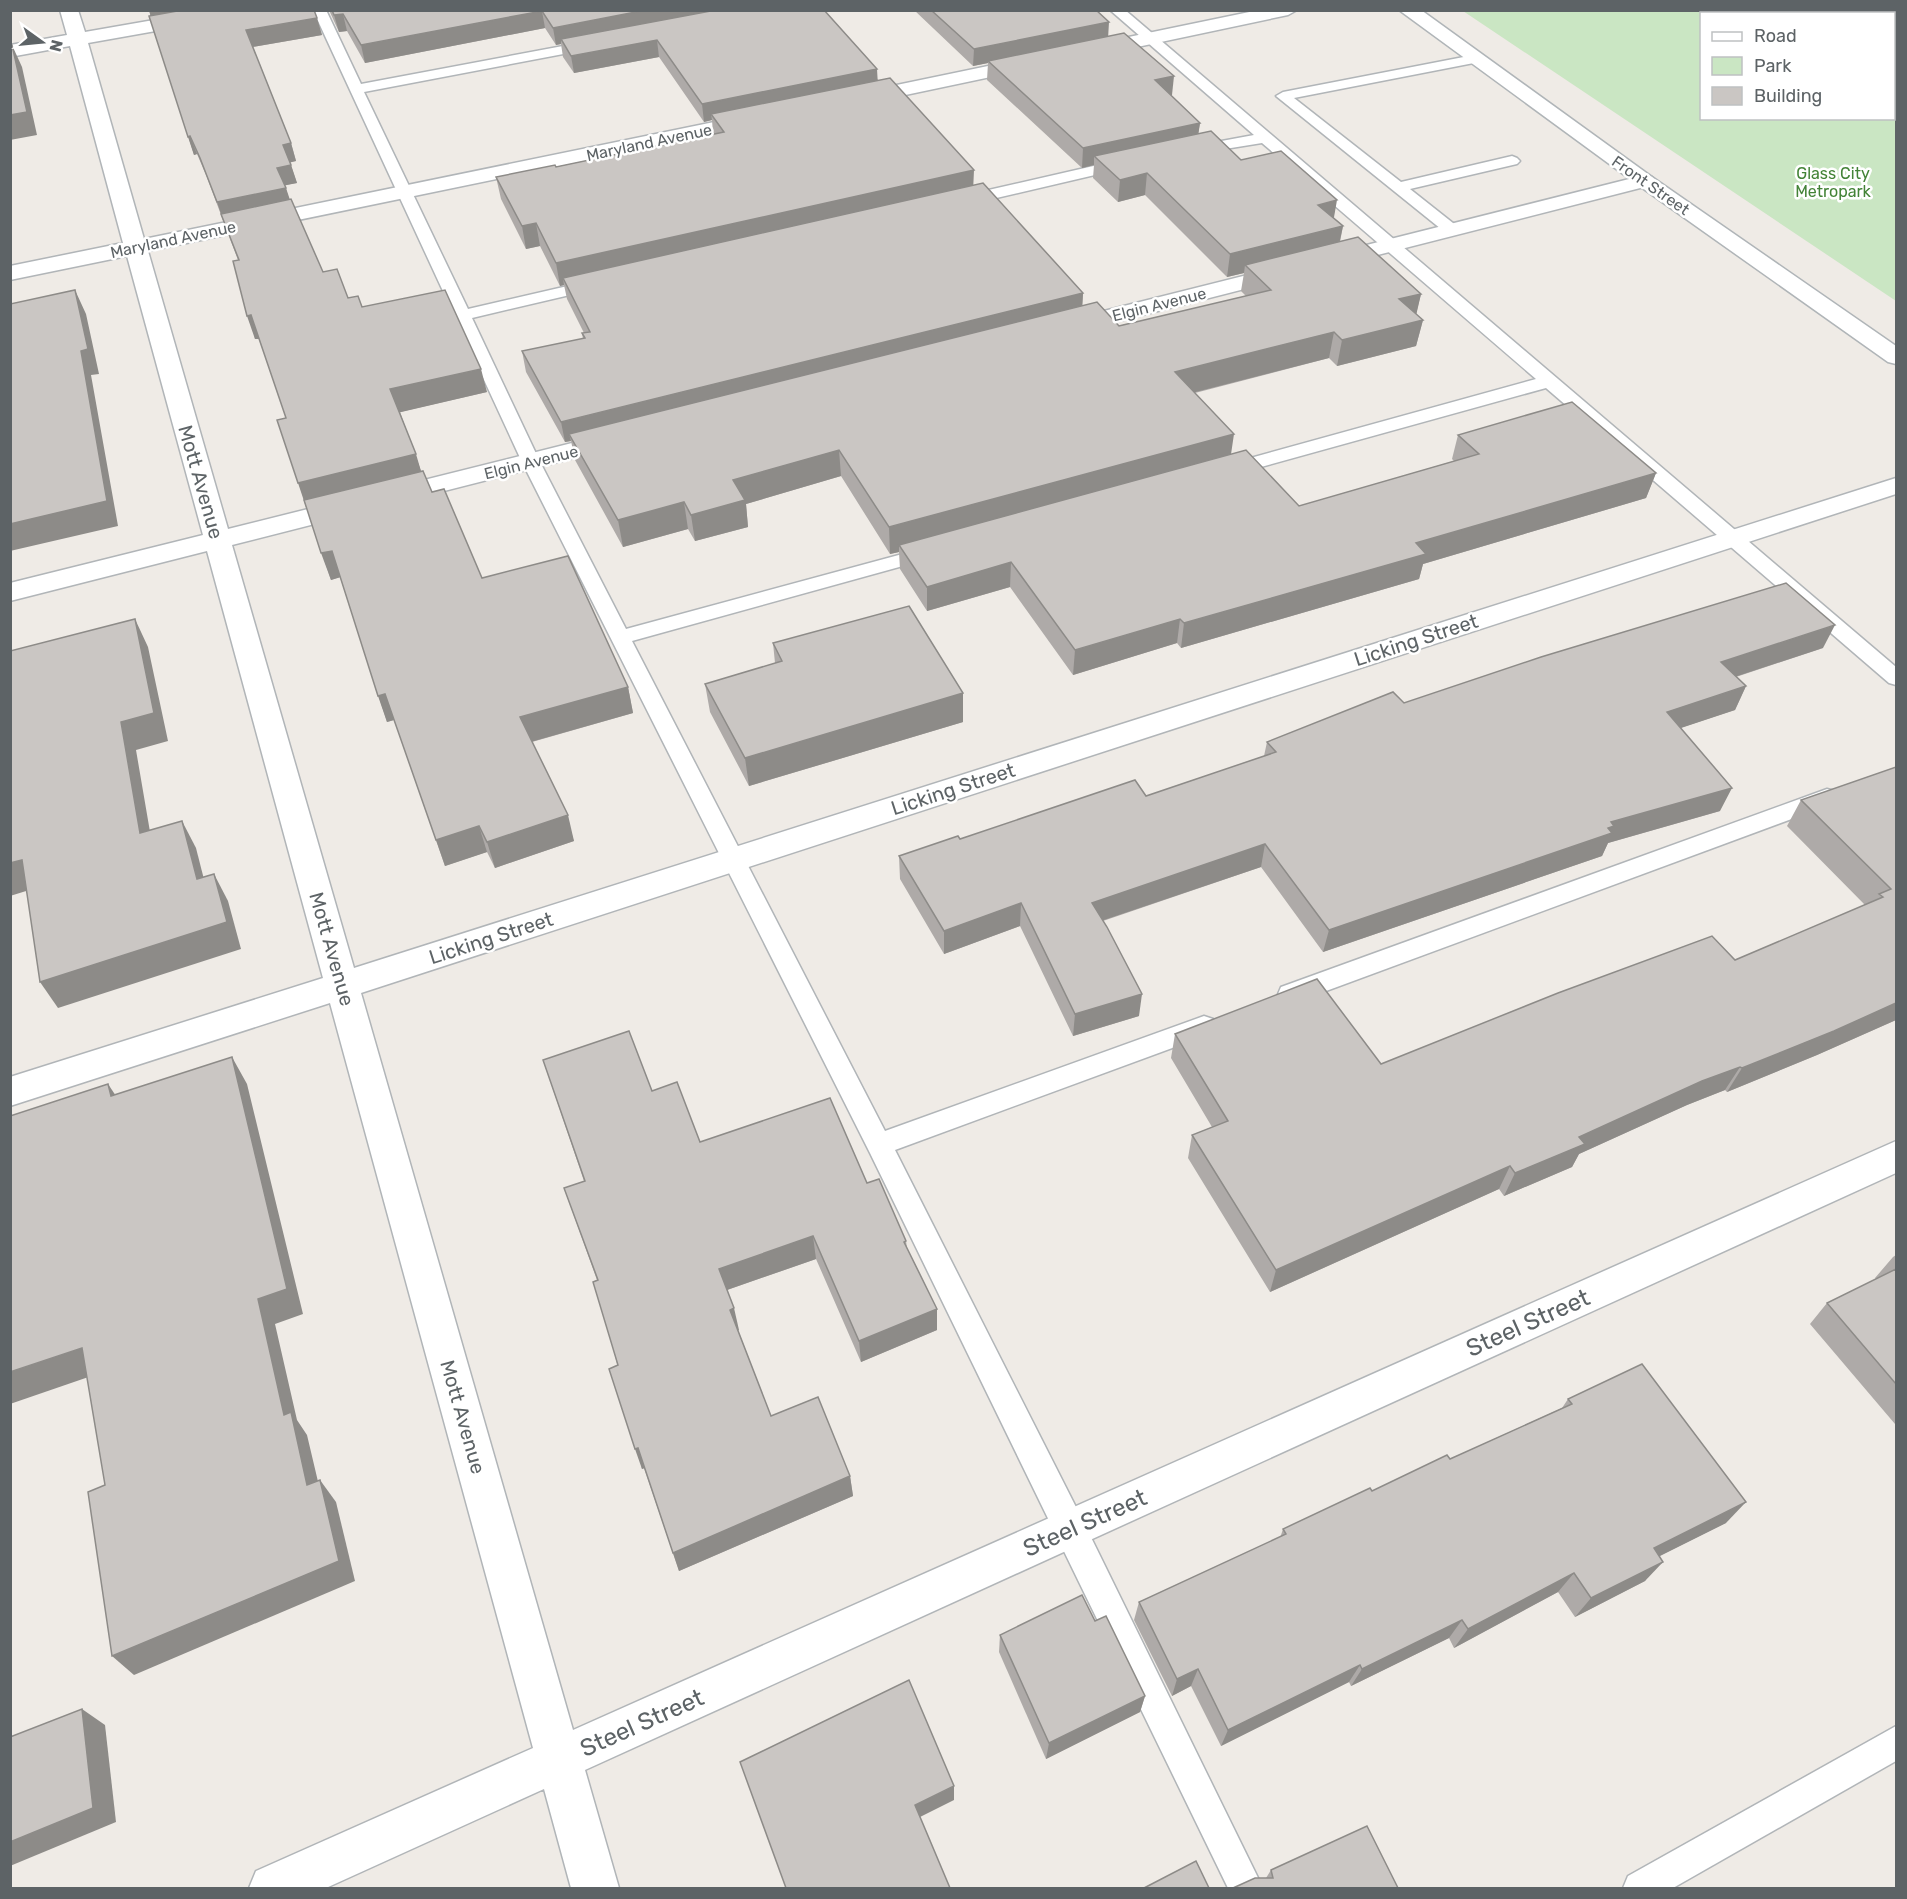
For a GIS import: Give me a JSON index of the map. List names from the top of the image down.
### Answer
{
  "streets": {
    "street": [
      "Maryland Avenue",
      "Front Street",
      "Elgin Avenue",
      "Mott Avenue",
      "Licking Street",
      "Steel Street"
    ]
  },
  "crossings": [
    ["Maryland Avenue", "Mott Avenue"],
    ["Front Street", "Elgin Avenue"],
    ["Elgin Avenue", "Mott Avenue"],
    ["Mott Avenue", "Licking Street"],
    ["Mott Avenue", "Steel Street"]
  ],
  "parks": ["Glass City Metropark"],
  "legend": ["Road", "Park", "Building"],
  "north": "right"
}
